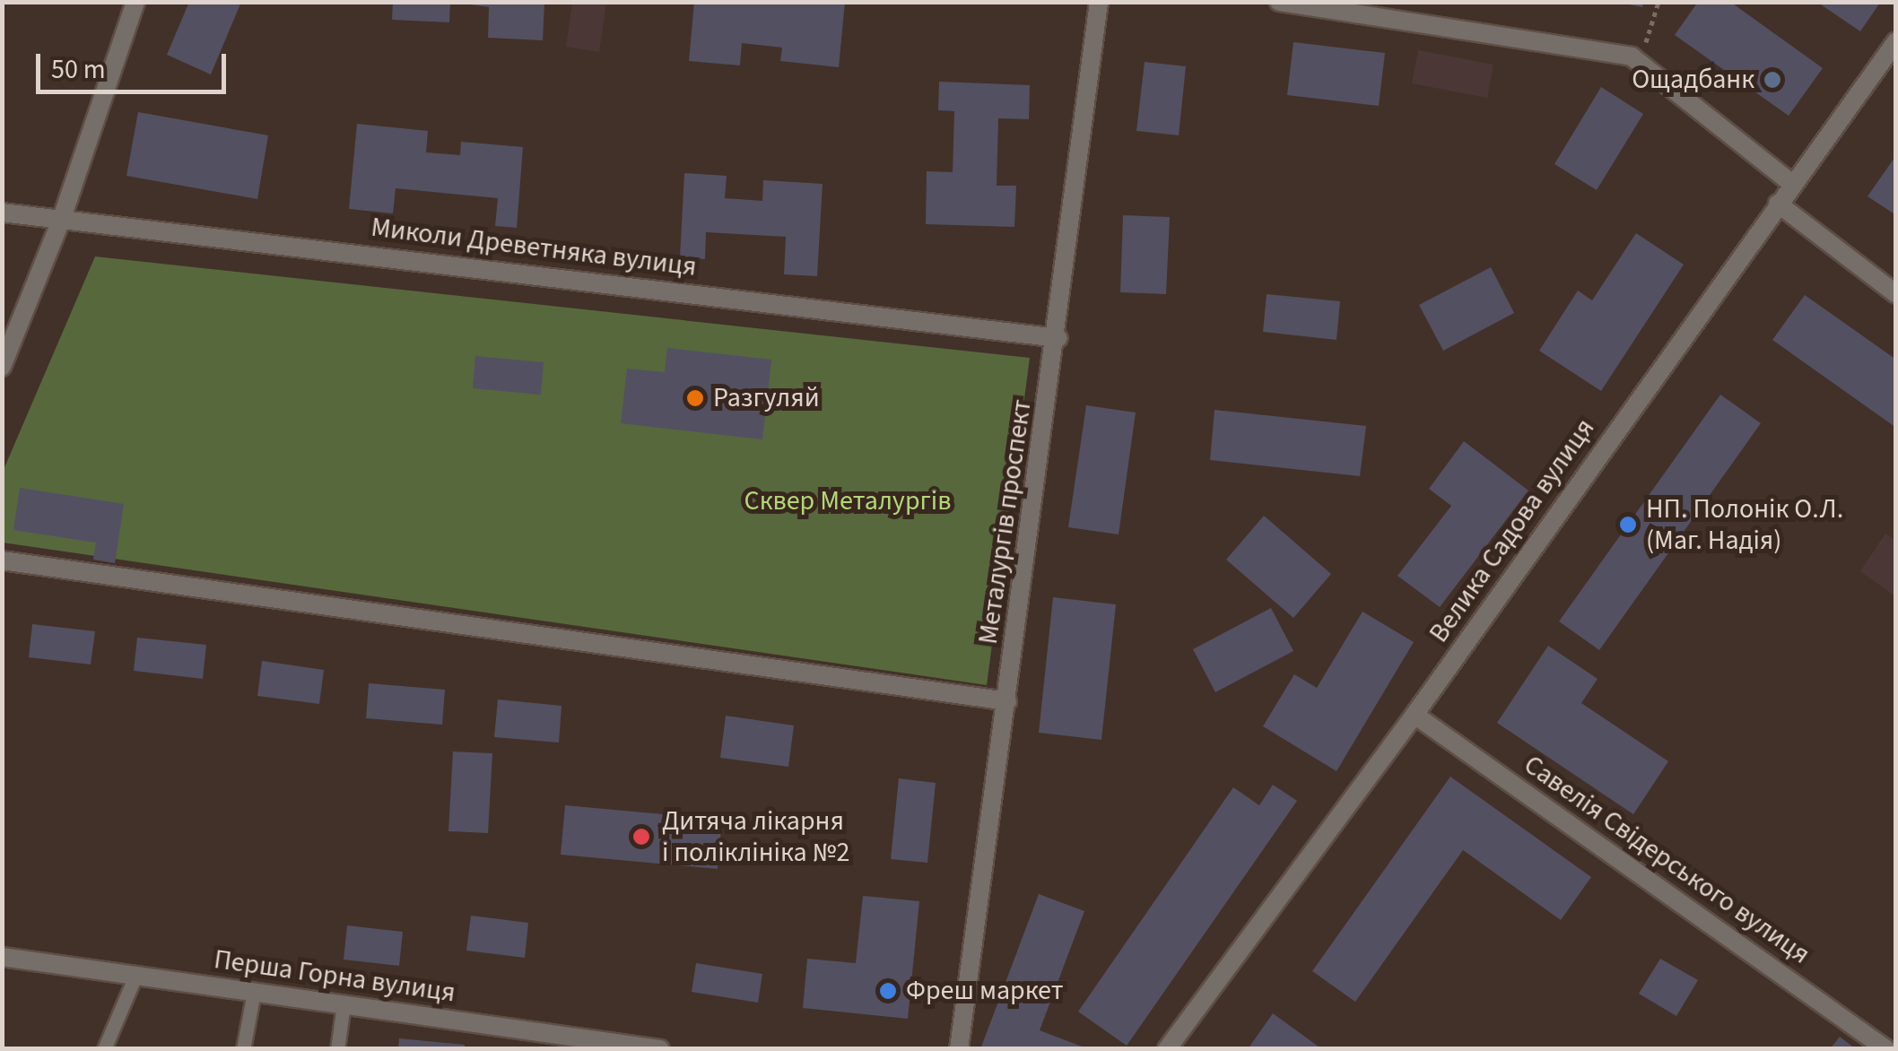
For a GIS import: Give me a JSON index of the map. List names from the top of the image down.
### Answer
{
  "streets": {
    "street": [
      "Миколи Древетняка вулиця",
      "Металургів проспект",
      "Велика Садова вулиця",
      "Савелія Свідерського вулиця",
      "Перша Горна вулиця"
    ]
  },
  "crossings": [
    ["Миколи Древетняка вулиця", "Металургів проспект"],
    ["Велика Садова вулиця", "Савелія Свідерського вулиця"]
  ],
  "parks": ["Сквер Металургів"],
  "places": [
    "Ощадбанк",
    "Разгуляй",
    "НП. Полонік О.Л. (Маг. Надія)",
    "Дитяча лікарня і поліклініка №2",
    "Фреш маркет"
  ],
  "scale_bar": "50 m"
}
